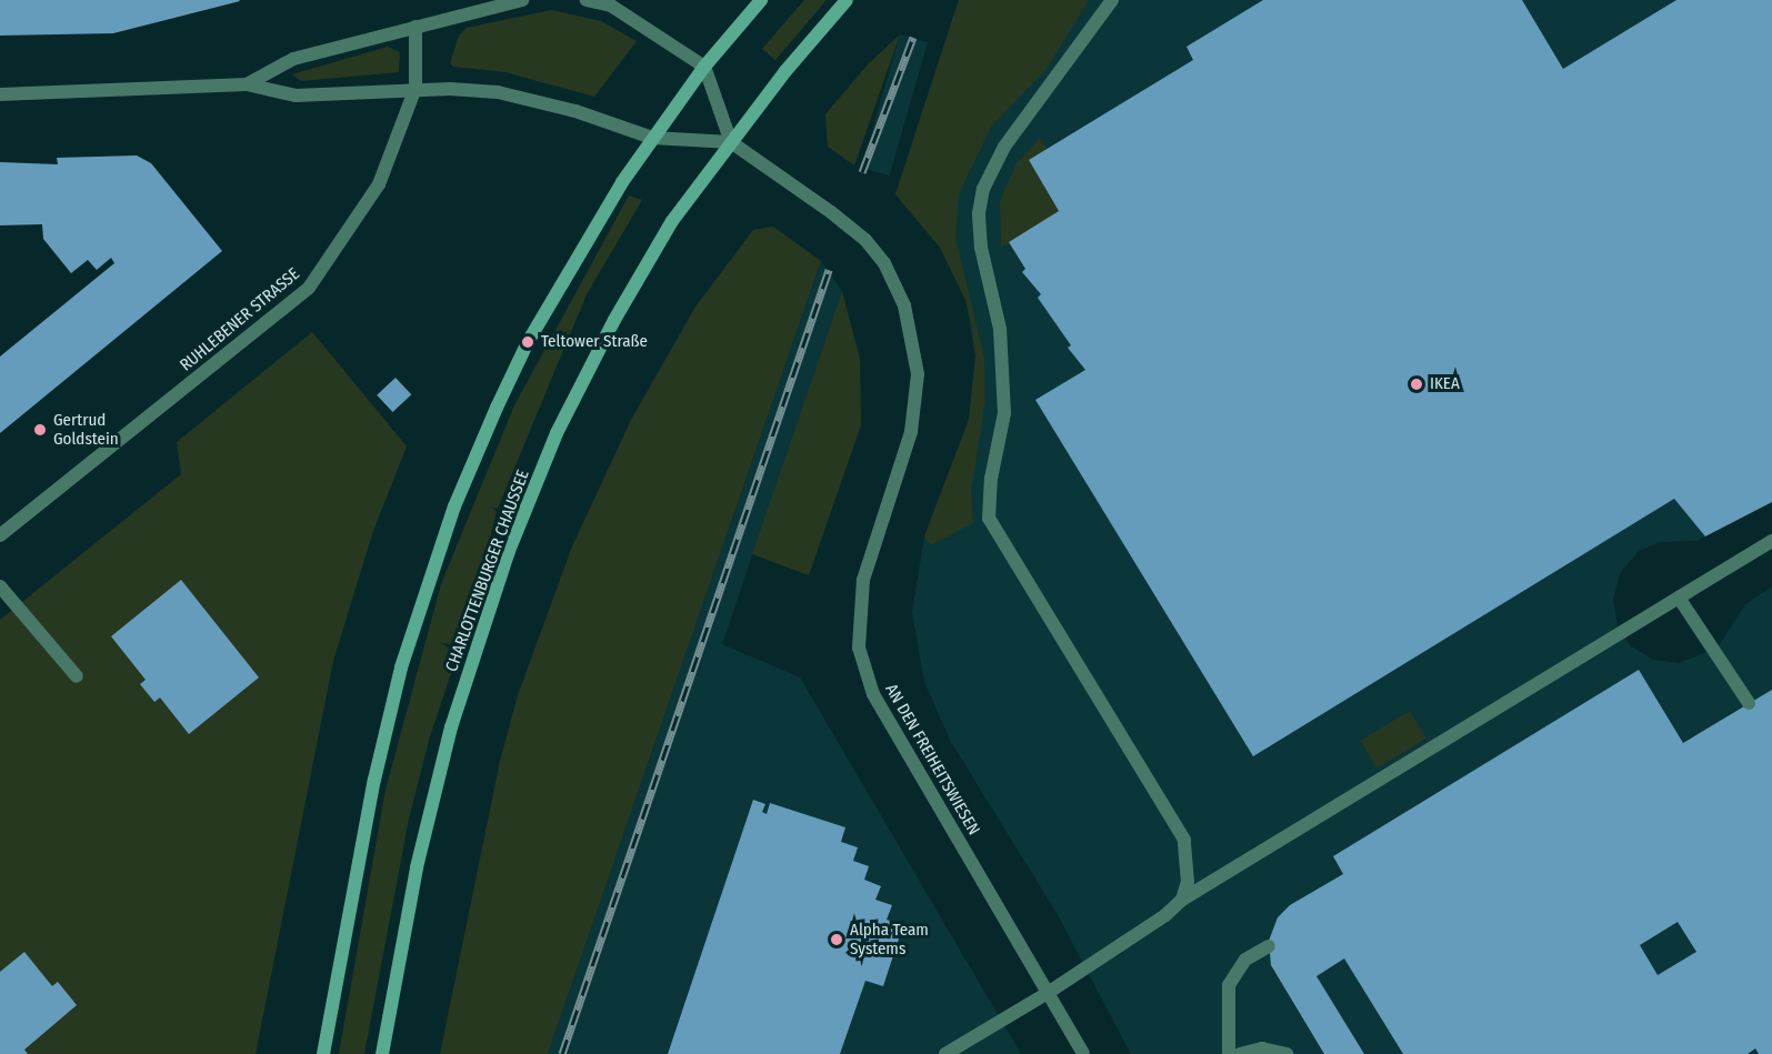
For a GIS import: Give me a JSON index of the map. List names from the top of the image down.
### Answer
{
  "streets": {
    "main road": ["CHARLOTTENBURGER CHAUSSEE"],
    "street": ["RUHLEBENER STRASSE", "AN DEN FREIHEITSWIESEN"]
  },
  "crossings": [
    ["CHARLOTTENBURGER CHAUSSEE", "AN DEN FREIHEITSWIESEN"]
  ],
  "places": [
    "Teltower Straße",
    "IKEA",
    "Gertrud Goldstein",
    "Alpha Team Systems"
  ]
}
